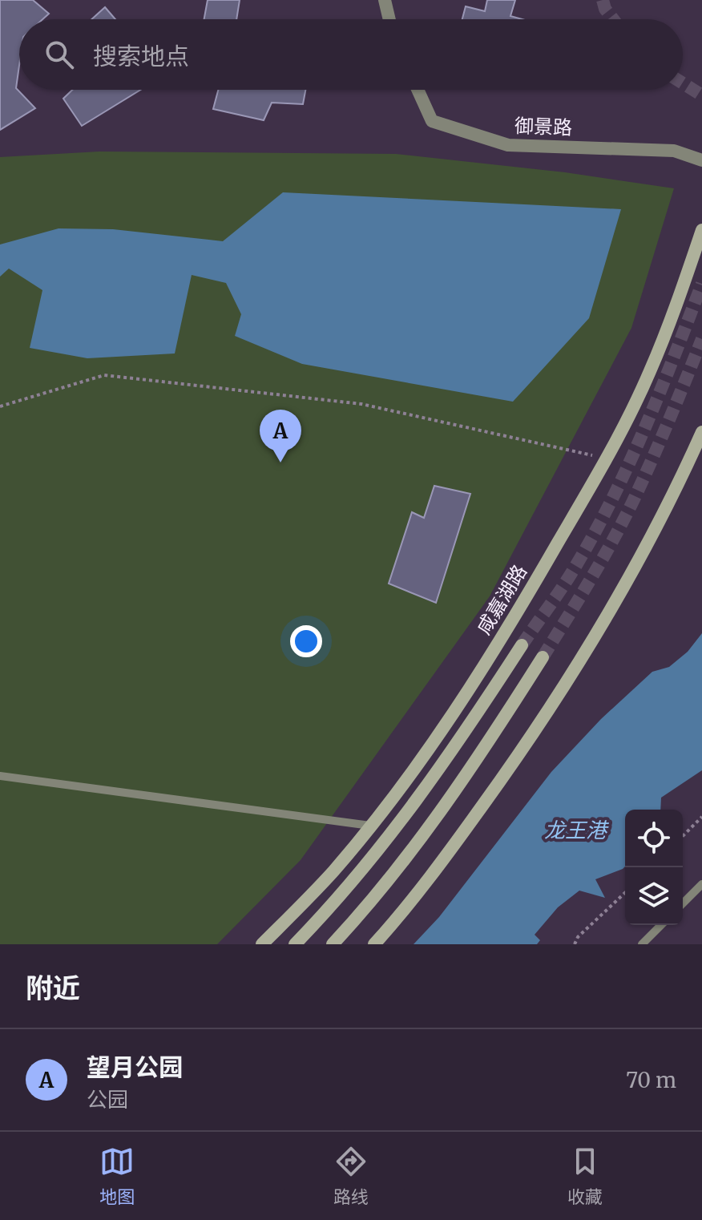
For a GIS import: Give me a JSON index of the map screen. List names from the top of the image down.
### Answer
{
  "streets": {
    "main road": ["咸嘉湖路"],
    "street": ["御景路"]
  },
  "water": ["龙王港"],
  "page": {
    "search": "搜索地点",
    "pins": "A",
    "heading": "附近",
    "list": [
      {
        "mark": "A",
        "name": "望月公园",
        "note": "公园",
        "value": "70 m"
      }
    ],
    "nav": ["地图", "路线", "收藏"]
  }
}
